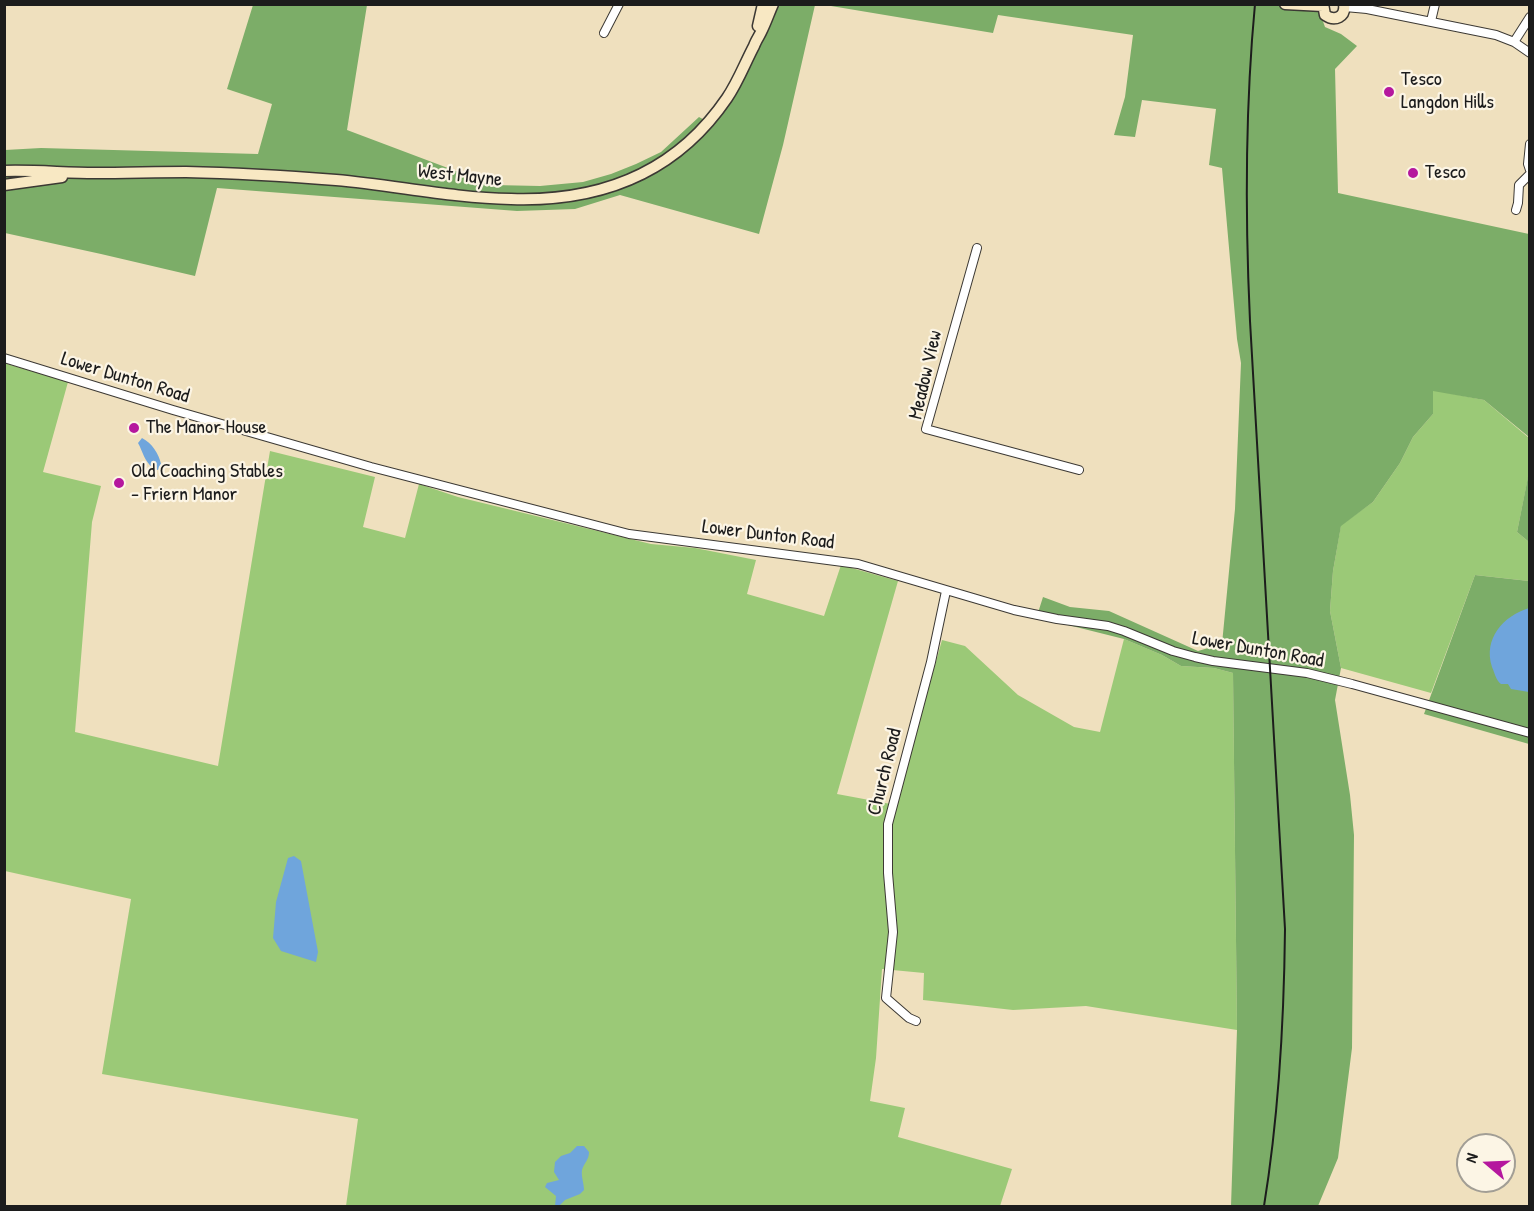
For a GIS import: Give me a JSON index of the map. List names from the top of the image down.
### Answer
{
  "streets": {
    "main road": ["West Mayne"],
    "street": ["Meadow View", "Lower Dunton Road", "Church Road"]
  },
  "crossings": [
    ["Lower Dunton Road", "Church Road"]
  ],
  "places": [
    "Tesco Langdon Hills",
    "Tesco",
    "The Manor House",
    "Old Coaching Stables - Friern Manor"
  ],
  "north": "left"
}
